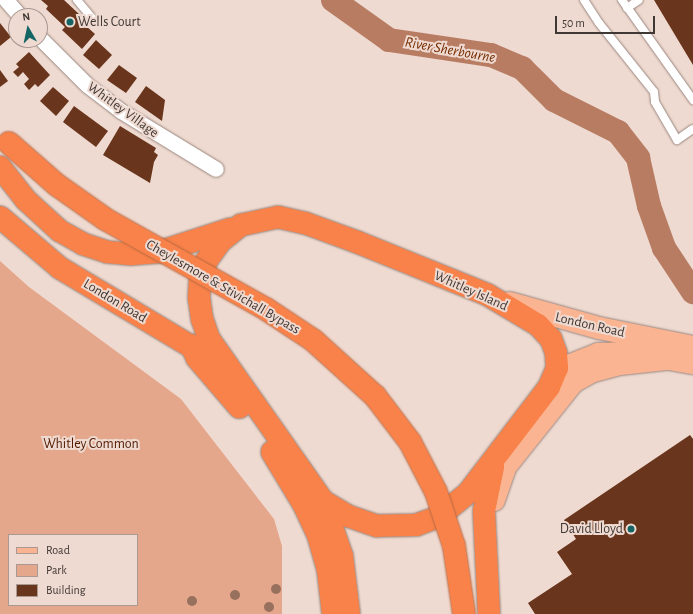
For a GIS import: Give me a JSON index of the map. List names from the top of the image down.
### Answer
{
  "streets": {
    "highway": ["Cheylesmore & Stivichall Bypass", "Whitley Island", "London Road"],
    "street": ["Whitley Village"]
  },
  "crossings": [
    ["Whitley Island", "London Road"]
  ],
  "water": ["River Sherbourne"],
  "parks": ["Whitley Common"],
  "places": ["Wells Court", "David Lloyd"],
  "legend": ["Road", "Park", "Building"],
  "scale_bar": "50 m",
  "north": "top"
}
